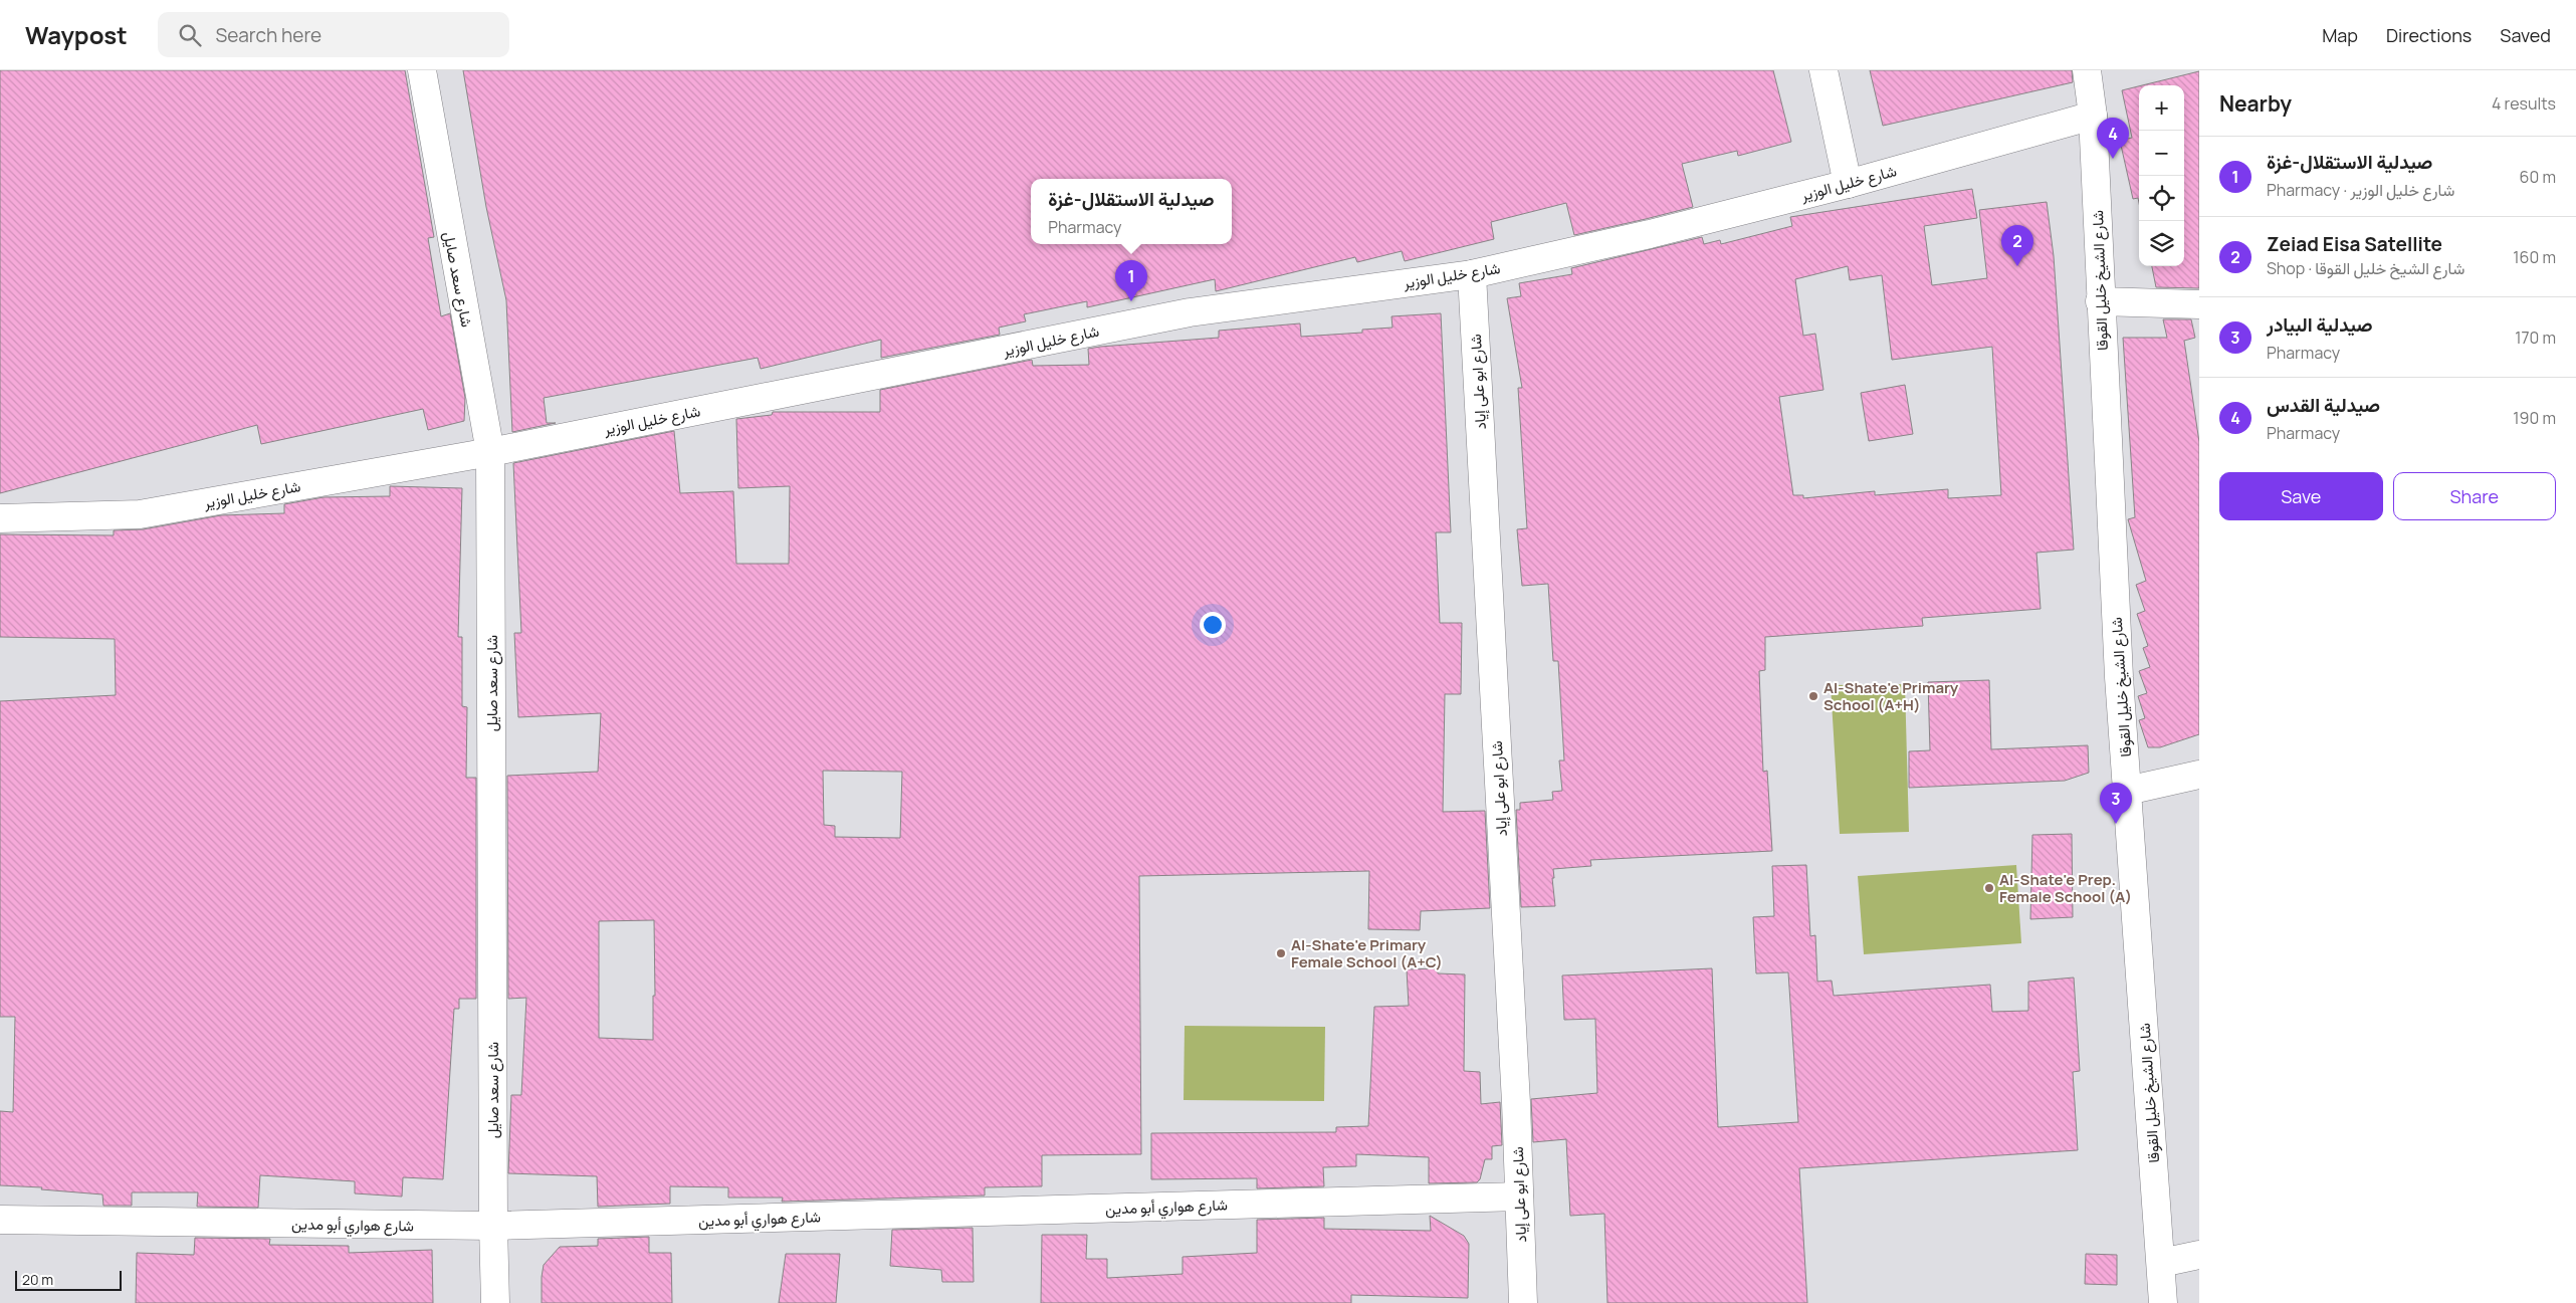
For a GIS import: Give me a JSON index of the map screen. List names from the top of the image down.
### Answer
{
  "streets": {
    "street": [
      "شارع خليل الوزير",
      "شارع سعد صايل",
      "شارع الشيخ خليل القوقا",
      "شارع ابو على إياد",
      "شارع هواري أبو مدين"
    ]
  },
  "crossings": [
    ["شارع خليل الوزير", "شارع سعد صايل"],
    ["شارع خليل الوزير", "شارع الشيخ خليل القوقا"],
    ["شارع خليل الوزير", "شارع ابو على إياد"],
    ["شارع سعد صايل", "شارع هواري أبو مدين"],
    ["شارع ابو على إياد", "شارع هواري أبو مدين"]
  ],
  "places": ["Al-Shate'e Primary School (A+H)", "Al-Shate'e Prep. Female School (A)", "Al-Shate'e Primary Female School (A+C)"],
  "scale_bar": "20 m",
  "page": {
    "header": "Waypost",
    "search": "Search here",
    "nav": ["Map", "Directions", "Saved"],
    "heading": ["Nearby", "4 results"],
    "map_buttons": ["+", "−"],
    "pins": [
      "4",
      "2",
      "1",
      "3"
    ],
    "list": [
      {
        "mark": "1",
        "name": "صيدلية الاستقلال-غزة",
        "note": "Pharmacy · شارع خليل الوزير",
        "value": "60 m"
      },
      {
        "mark": "2",
        "name": "Zeiad Eisa Satellite",
        "note": "Shop · شارع الشيخ خليل القوقا",
        "value": "160 m"
      },
      {
        "mark": "3",
        "name": "صيدلية البيادر",
        "note": "Pharmacy",
        "value": "170 m"
      },
      {
        "mark": "4",
        "name": "صيدلية القدس",
        "note": "Pharmacy",
        "value": "190 m"
      }
    ],
    "popup": ["صيدلية الاستقلال-غزة", "Pharmacy"],
    "buttons": ["Save", "Share"],
    "scale": "20 m"
  }
}
